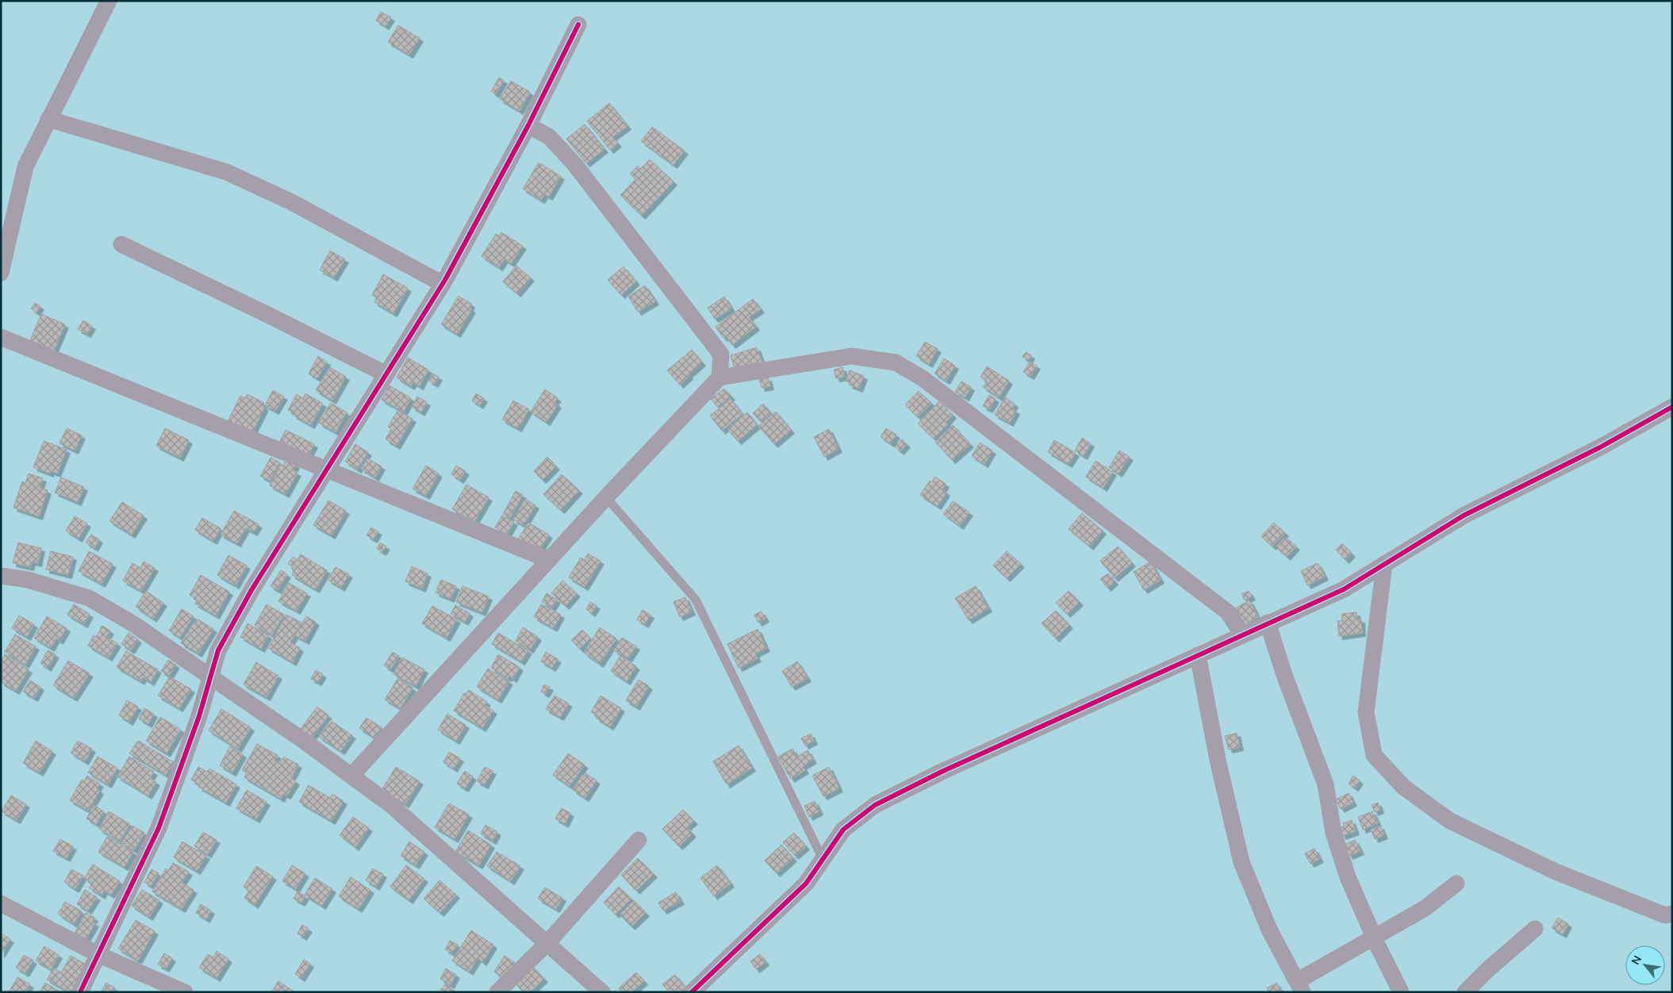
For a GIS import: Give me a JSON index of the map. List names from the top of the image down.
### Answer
{
  "north": "top left"
}
